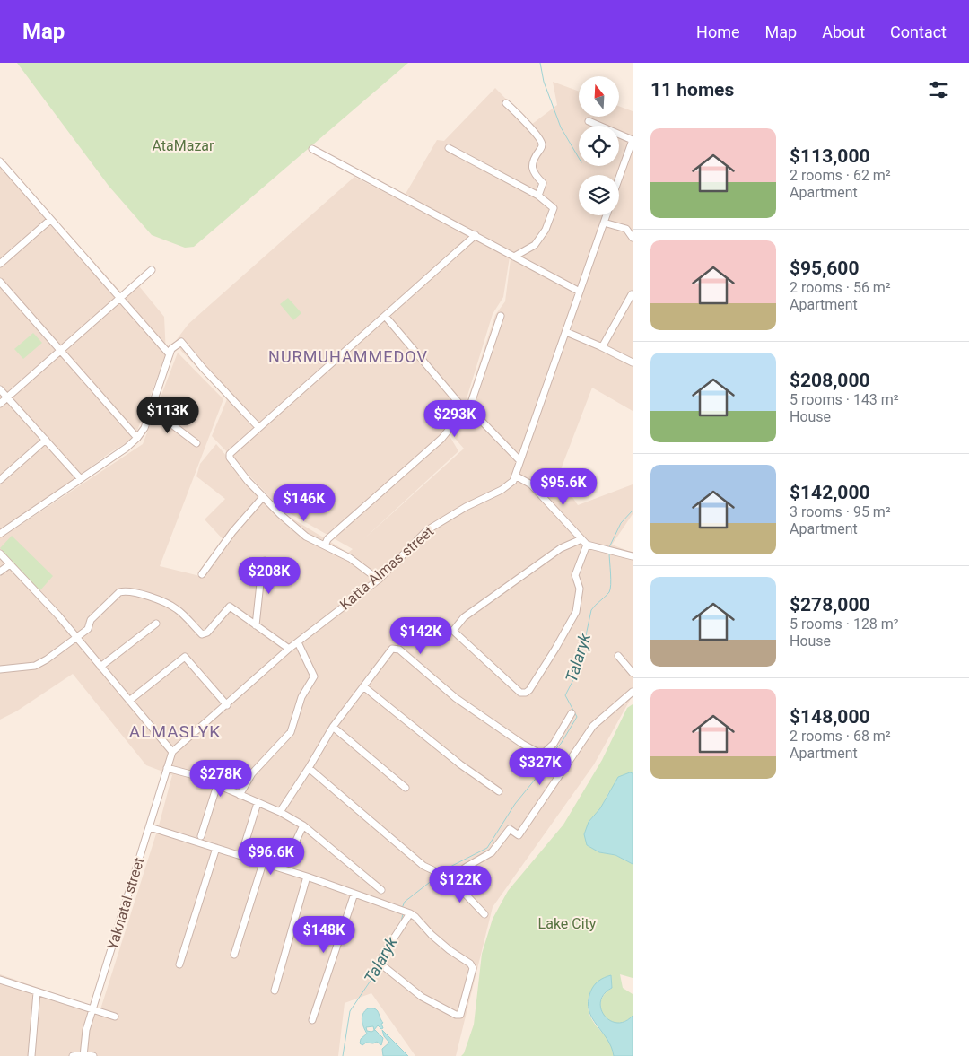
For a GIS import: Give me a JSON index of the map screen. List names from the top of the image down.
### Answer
{
  "streets": {
    "street": ["Katta Almas street", "Yakлatal street"]
  },
  "crossings": [
    ["Katta Almas street", "Yakлatal street"]
  ],
  "districts": ["NURMUHAMMEDOV", "ALMASLYK"],
  "water": ["Talaryk"],
  "parks": ["AtaMazar", "Lake City"],
  "north": "top",
  "page": {
    "header": "Map",
    "nav": [
      "Home",
      "Map",
      "About",
      "Contact"
    ],
    "heading": "11 homes",
    "list": [
      {
        "name": "$113,000",
        "note": "2 rooms · 62 m² · Apartment"
      },
      {
        "name": "$95,600",
        "note": "2 rooms · 56 m² · Apartment"
      },
      {
        "name": "$208,000",
        "note": "5 rooms · 143 m² · House"
      },
      {
        "name": "$142,000",
        "note": "3 rooms · 95 m² · Apartment"
      },
      {
        "name": "$278,000",
        "note": "5 rooms · 128 m² · House"
      },
      {
        "name": "$148,000",
        "note": "2 rooms · 68 m² · Apartment"
      }
    ],
    "price": [
      "$113K",
      "$293K",
      "$95.6K",
      "$146K",
      "$208K",
      "$142K",
      "$327K",
      "$278K",
      "$96.6K",
      "$122K",
      "$148K"
    ]
  }
}
